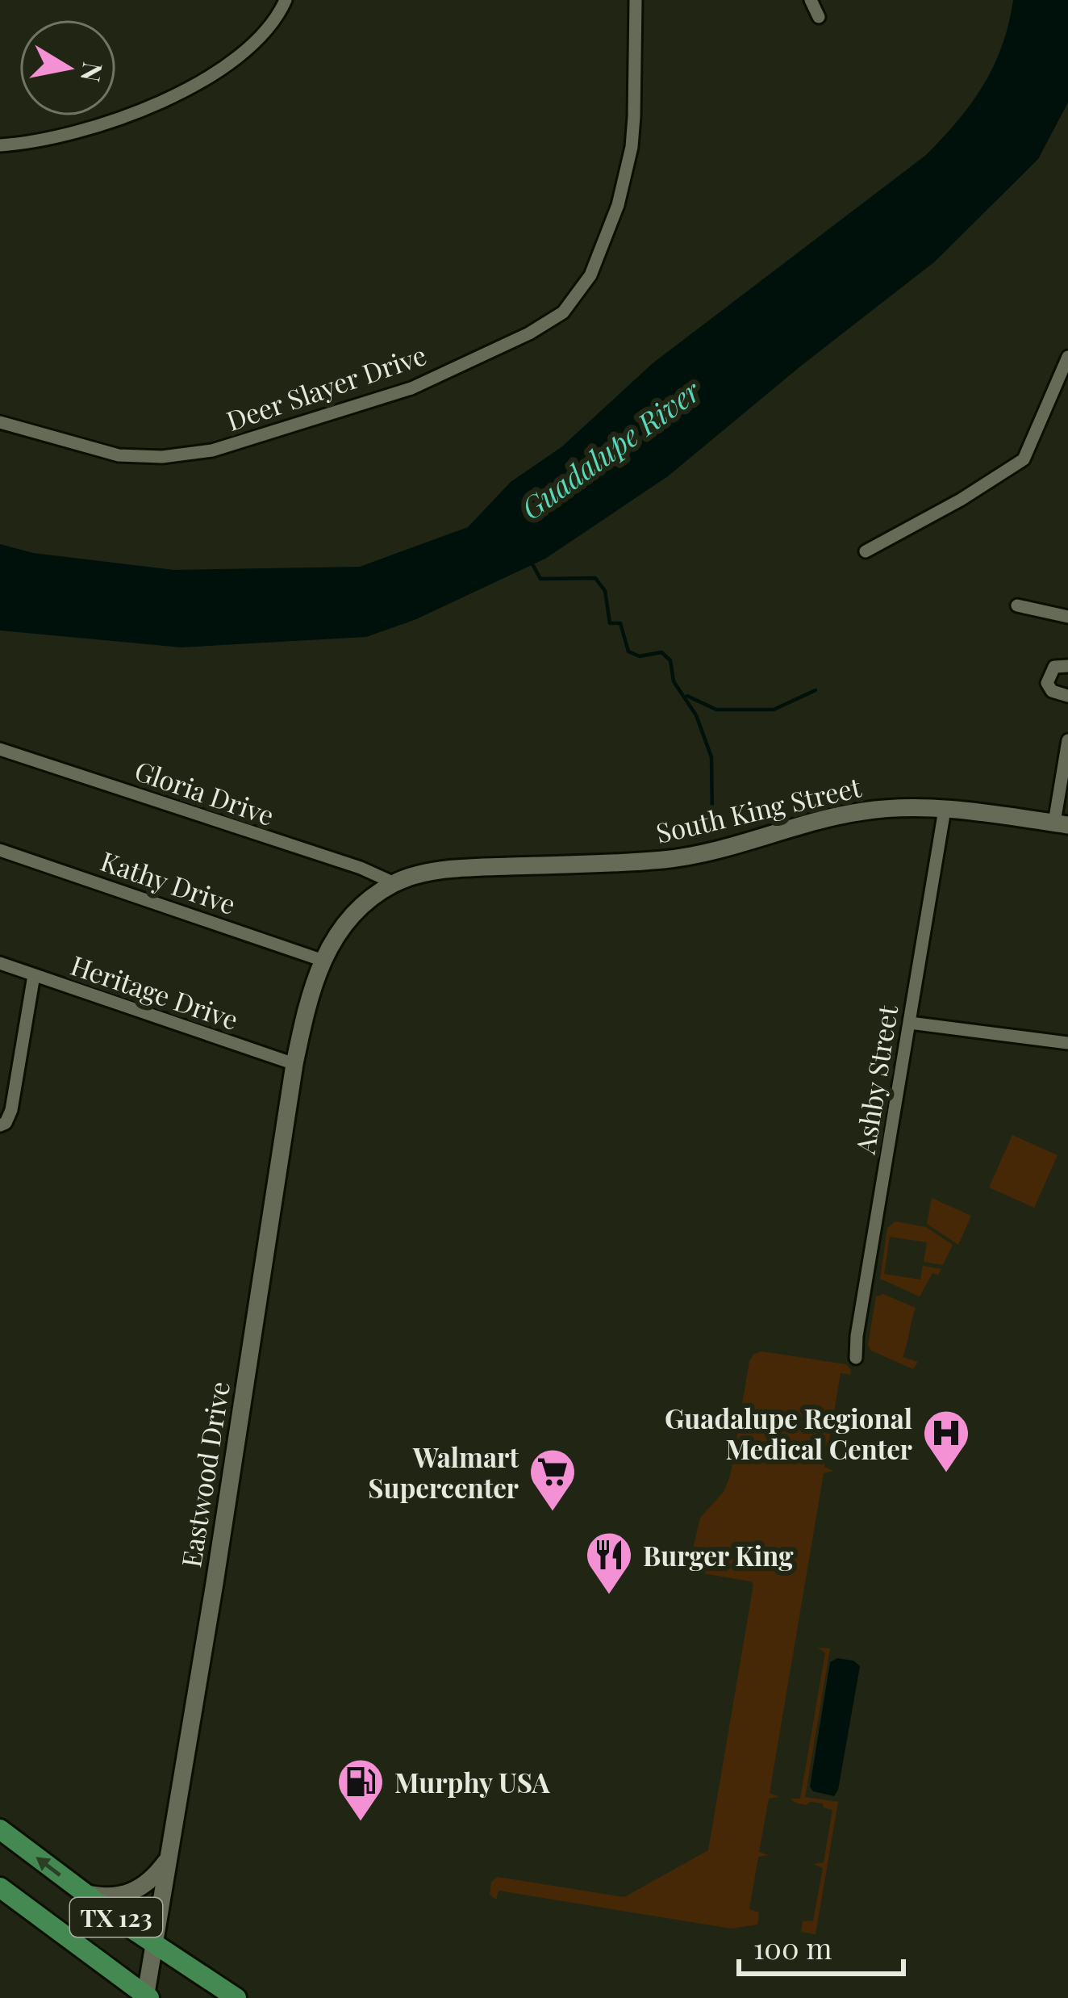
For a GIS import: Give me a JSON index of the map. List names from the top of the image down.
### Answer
{
  "streets": {
    "main road": ["South King Street", "Eastwood Drive", "TX 123"],
    "street": [
      "Deer Slayer Drive",
      "Gloria Drive",
      "Kathy Drive",
      "Heritage Drive",
      "Ashby Street"
    ]
  },
  "crossings": [
    ["Gloria Drive", "South King Street"],
    ["South King Street", "Kathy Drive"],
    ["South King Street", "Ashby Street"],
    ["South King Street", "Eastwood Drive"],
    ["Kathy Drive", "Eastwood Drive"],
    ["Heritage Drive", "Eastwood Drive"],
    ["Eastwood Drive", "TX 123"]
  ],
  "water": ["Guadalupe River"],
  "places": {
    "hospital": ["Guadalupe Regional Medical Center"],
    "supermarket": ["Walmart Supercenter"],
    "restaurant": ["Burger King"],
    "fuel station": ["Murphy USA"]
  },
  "scale_bar": "100 m",
  "north": "right"
}
